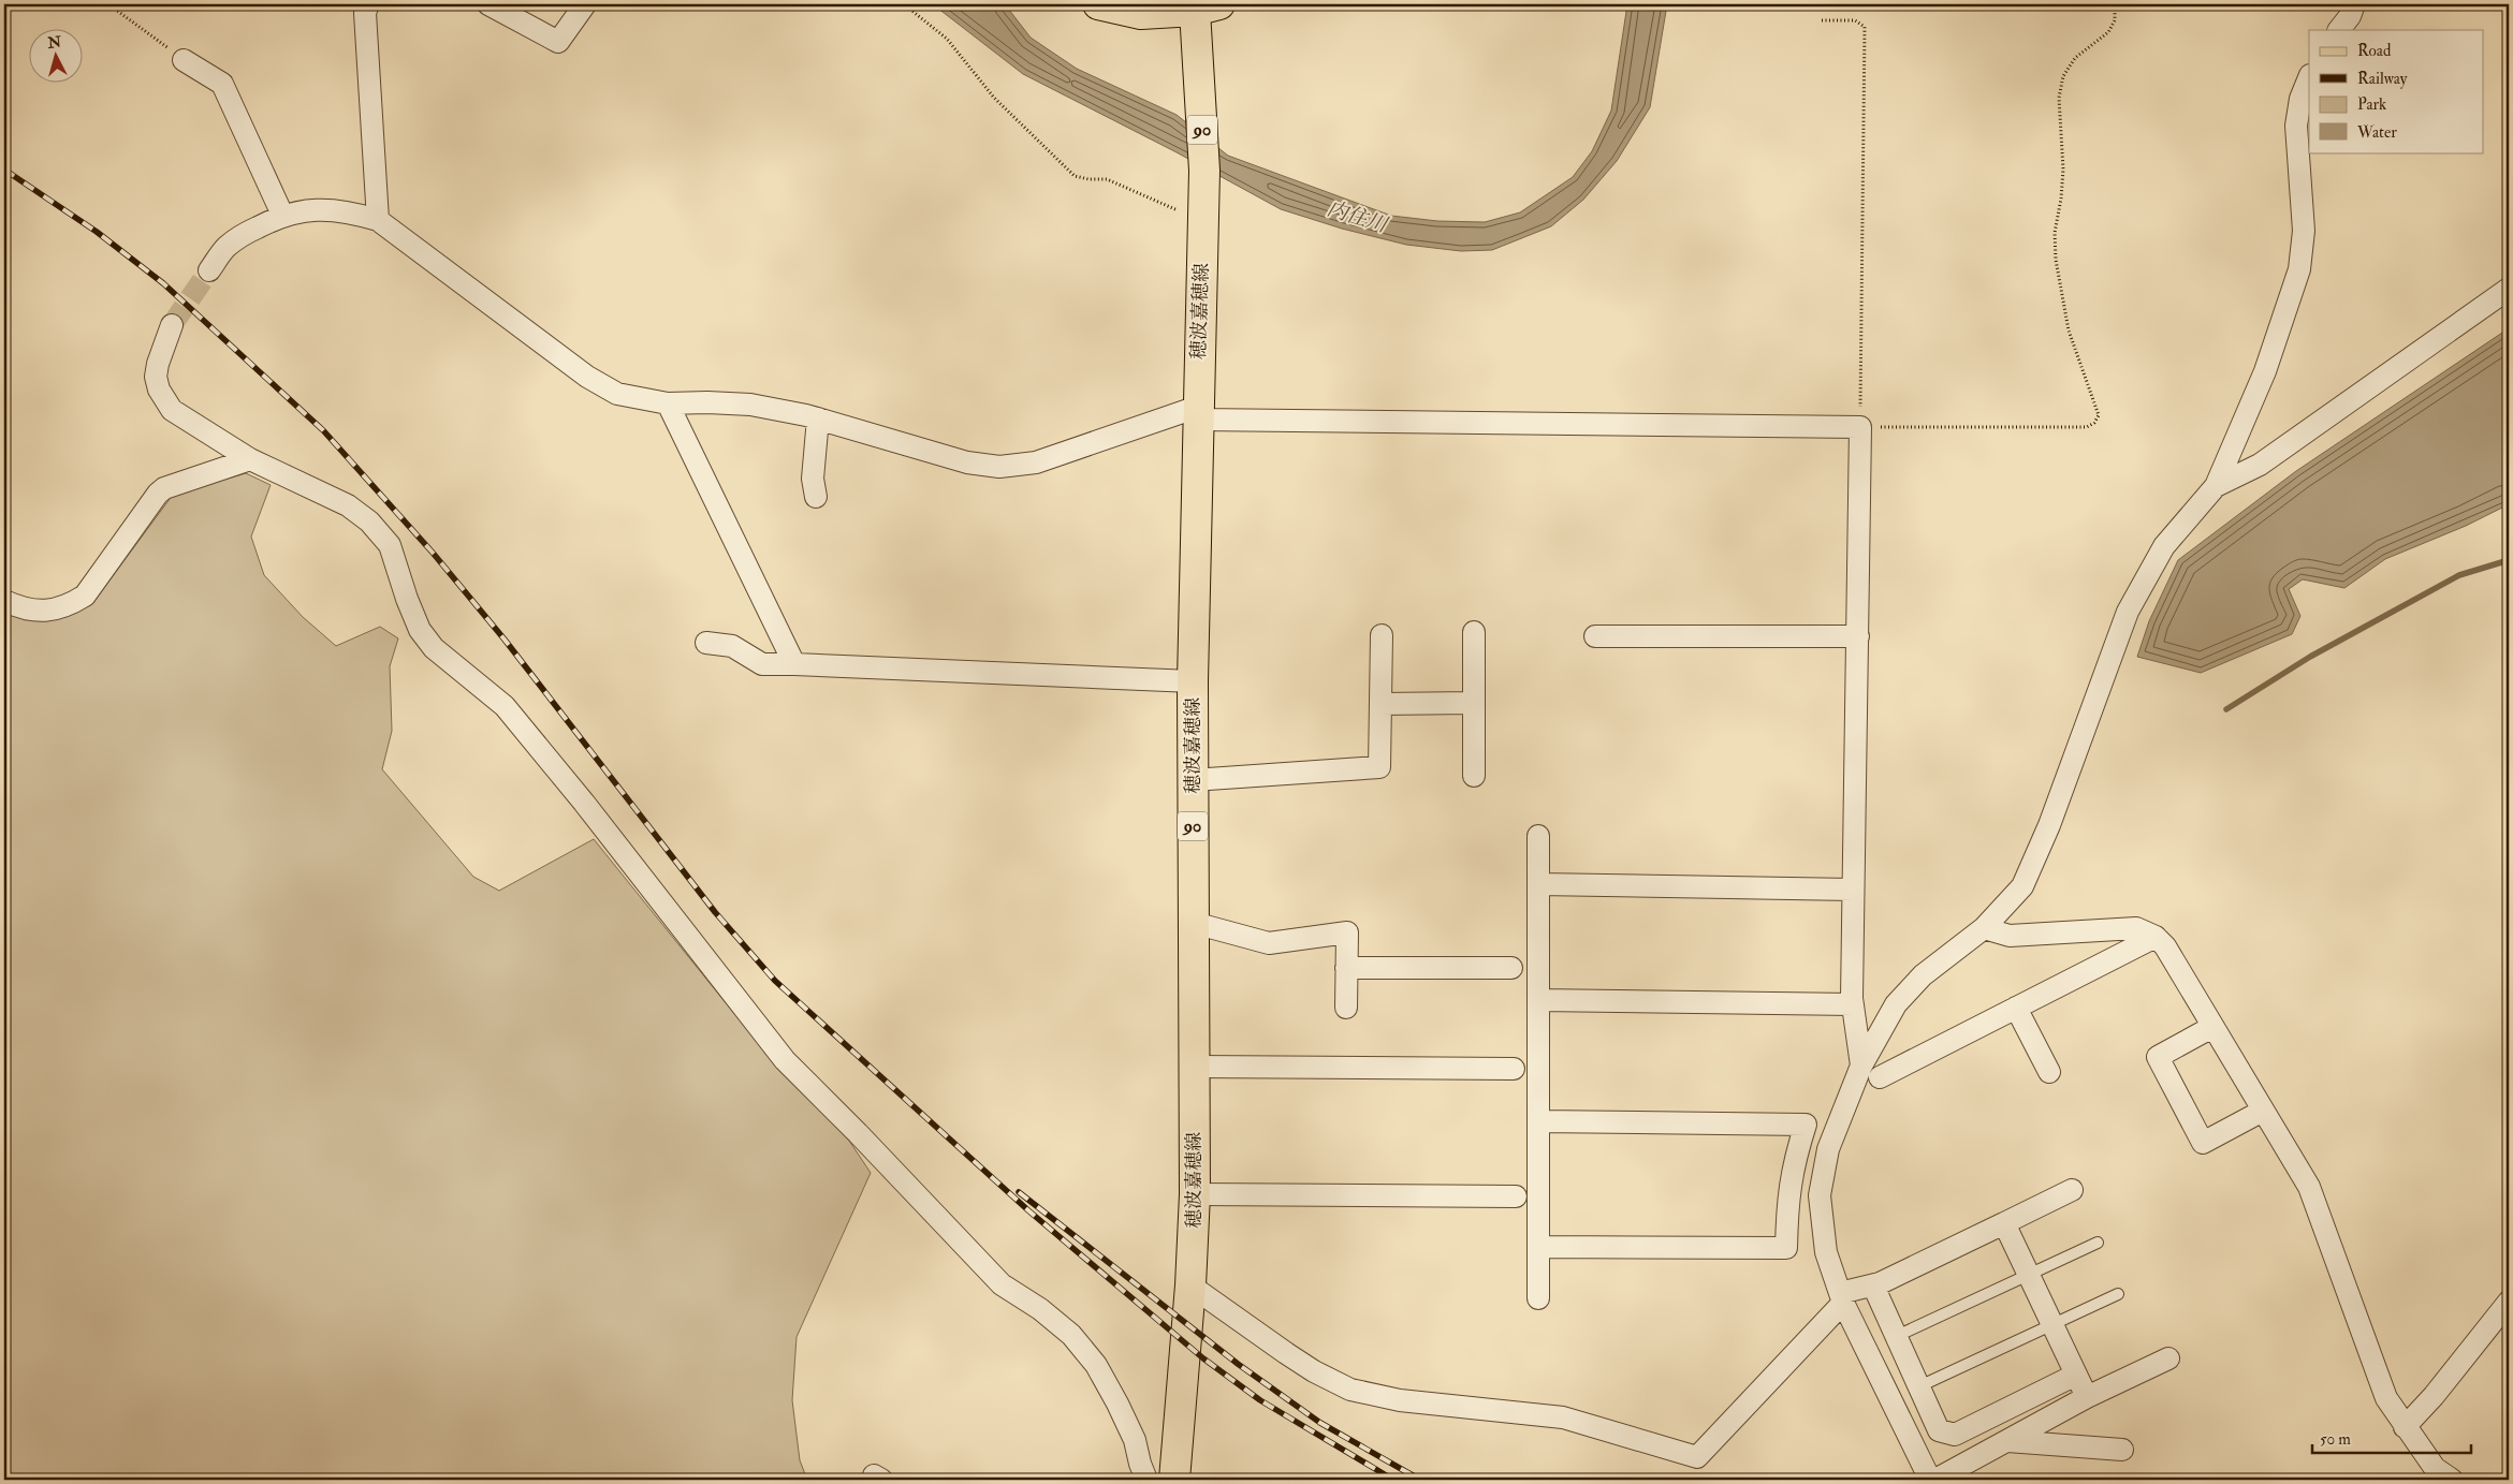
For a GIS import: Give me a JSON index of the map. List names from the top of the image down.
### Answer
{
  "streets": {
    "main road": ["90", "穂波嘉穂線"]
  },
  "water": ["内住川"],
  "legend": [
    "Road",
    "Railway",
    "Park",
    "Water"
  ],
  "scale_bar": "50 m",
  "north": "top"
}
